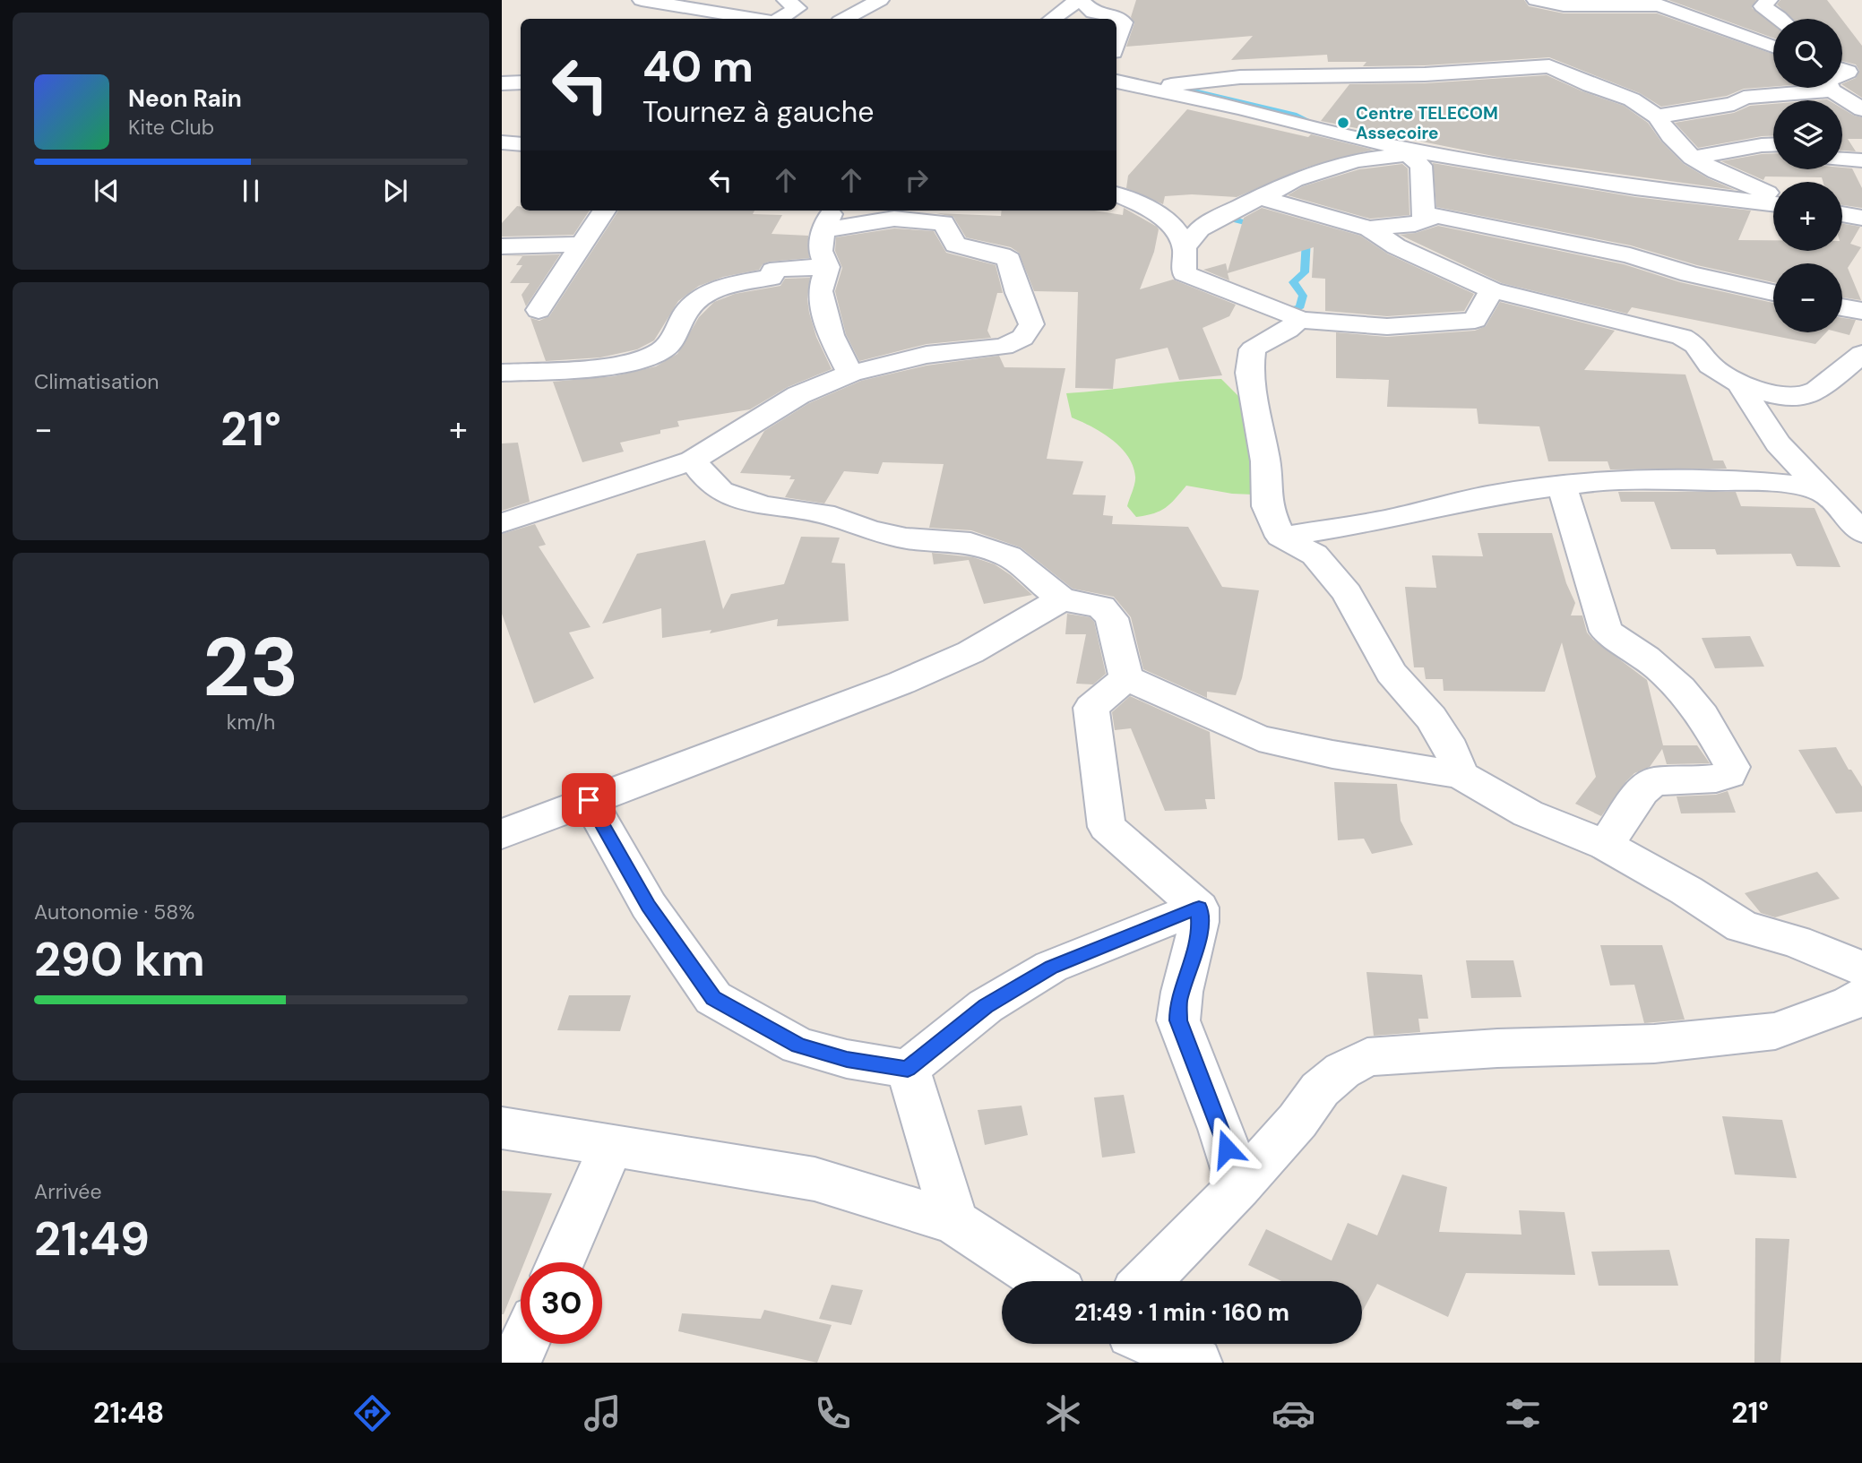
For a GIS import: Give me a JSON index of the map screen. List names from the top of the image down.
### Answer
{
  "places": ["Centre TELECOM Assecoire"],
  "page": {
    "map_buttons": ["+", "−"],
    "turn": ["40 m", "Tournez à gauche"],
    "song": ["Neon Rain", "Kite Club"],
    "tile": [
      "Climatisation",
      ["23", "km/h"],
      ["Autonomie · 58%", "290 km"],
      ["Arrivée", "21:49"]
    ],
    "heat": ["−", "21°", "+"],
    "limit": "30",
    "trip": "21:49 · 1 min · 160 m",
    "tabs": ["21:48", "21°"]
  }
}
